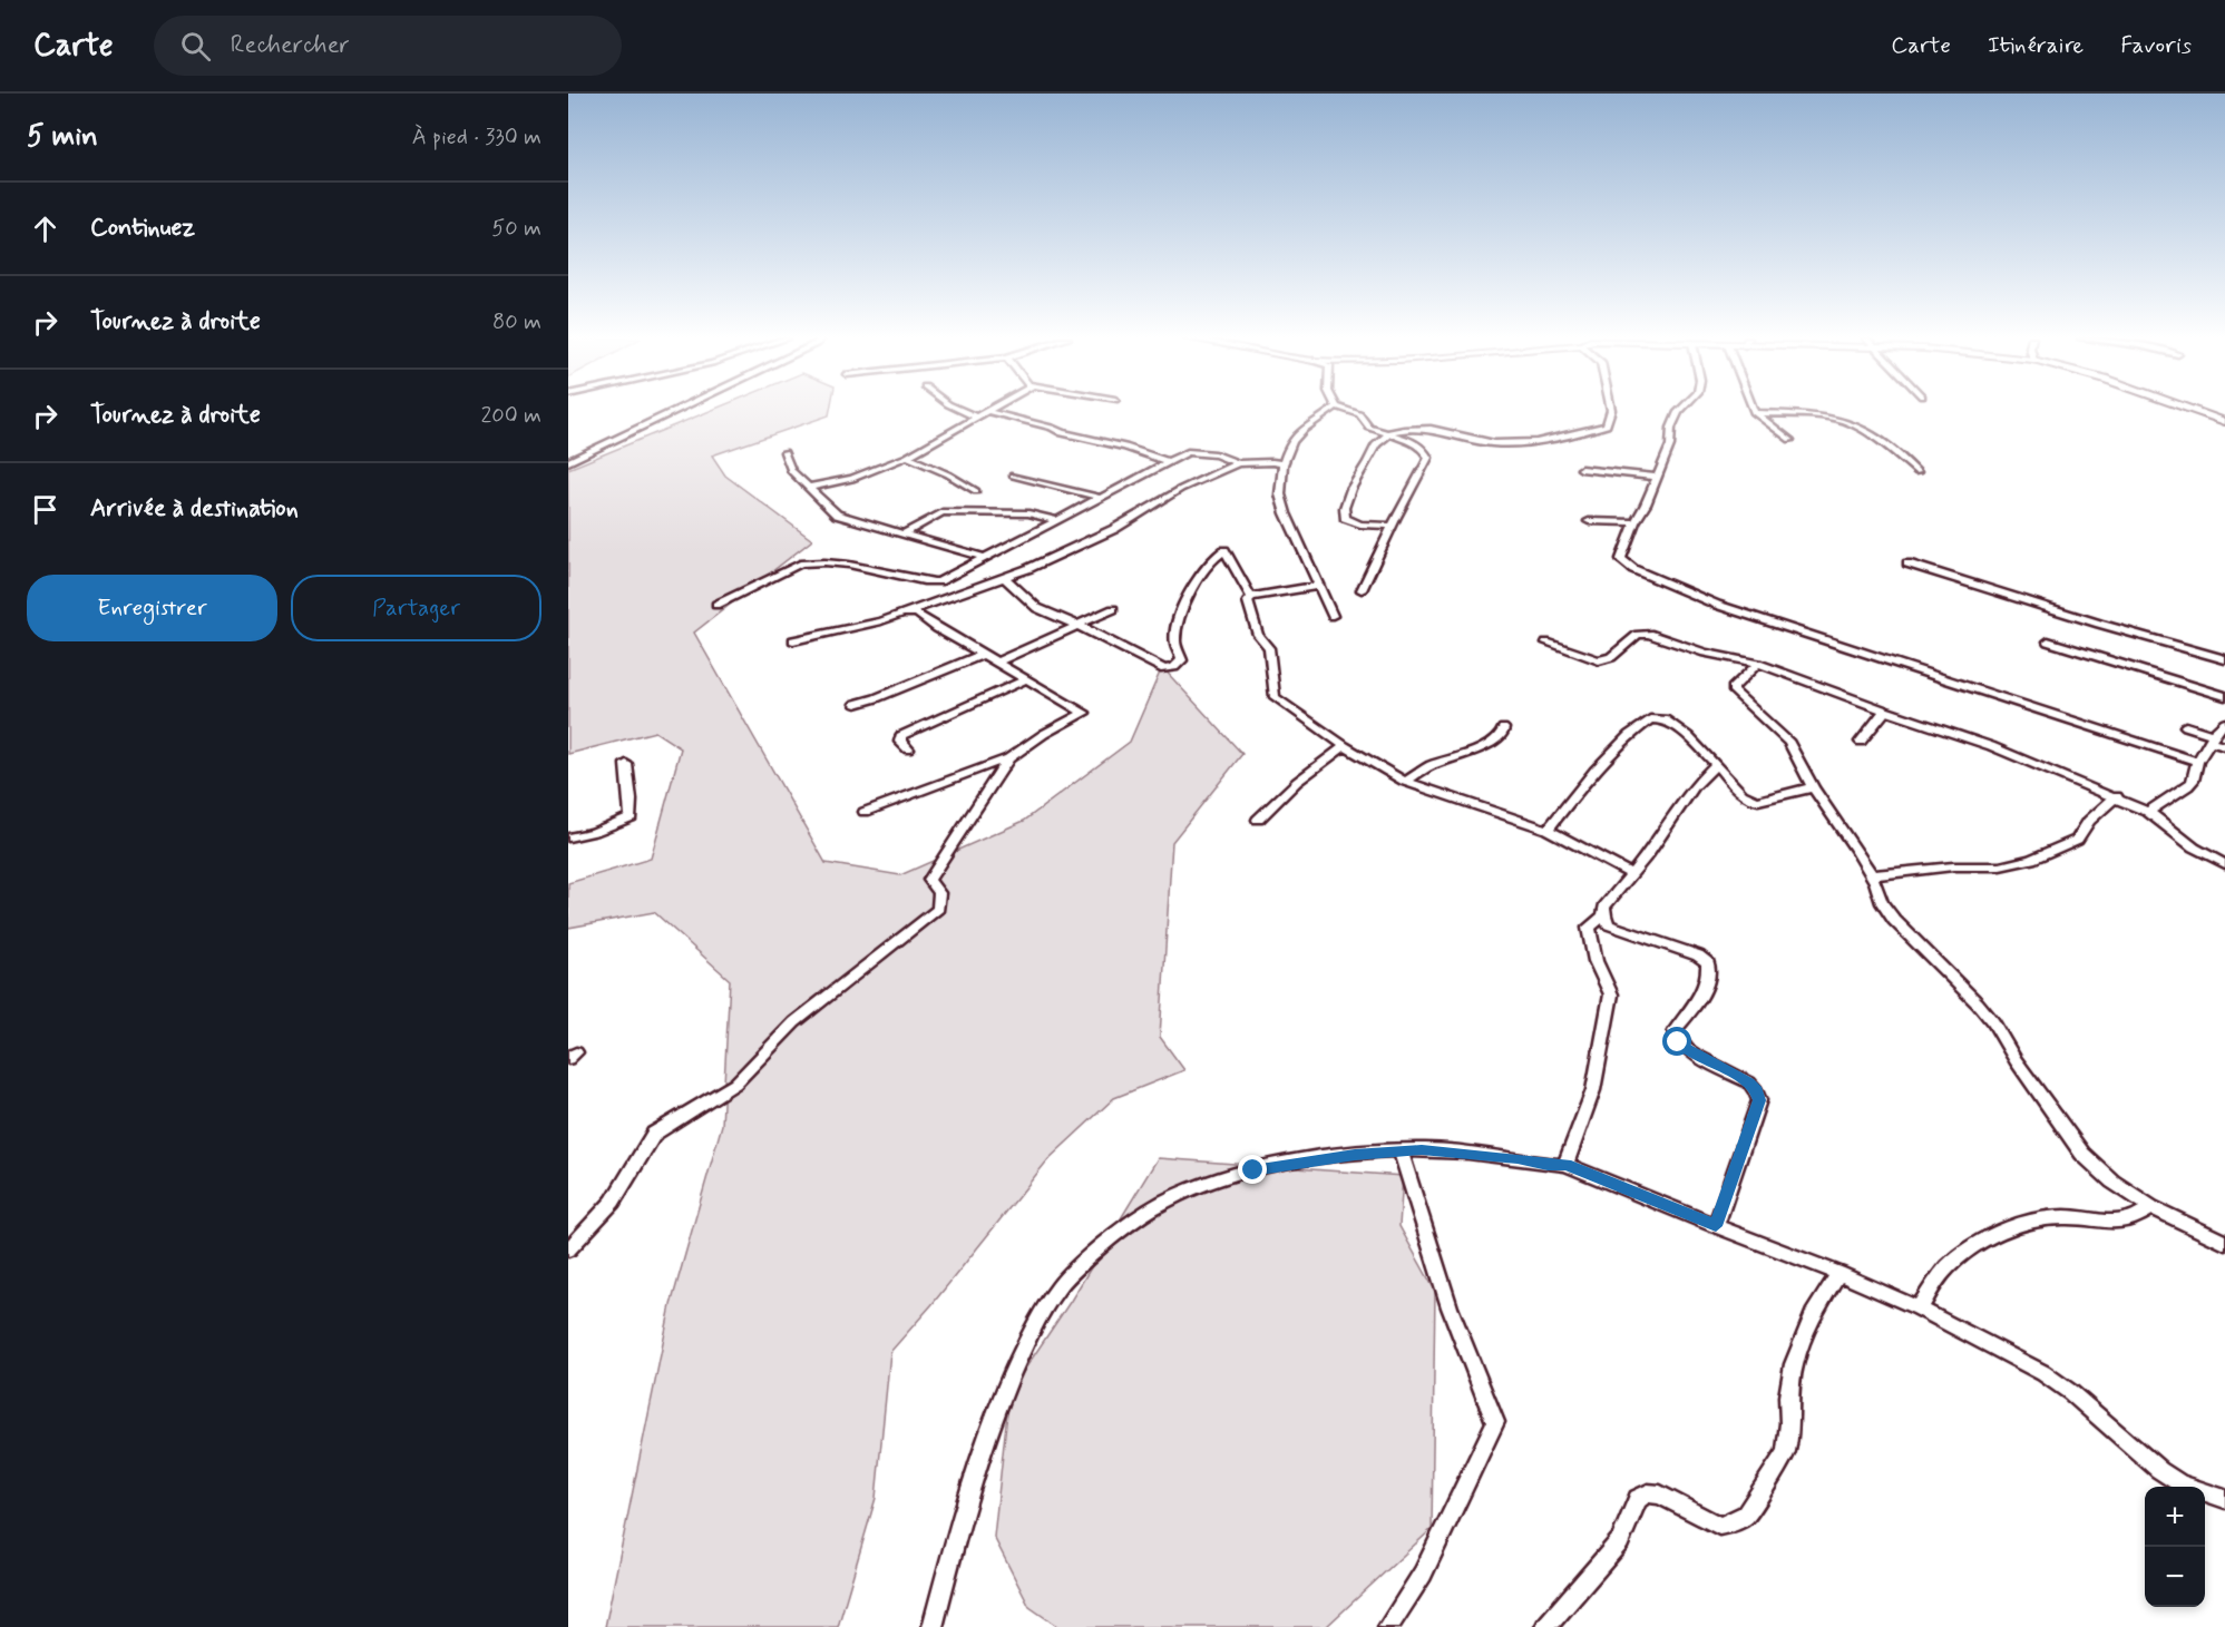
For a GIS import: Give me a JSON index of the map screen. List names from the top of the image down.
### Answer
{
  "page": {
    "header": "Carte",
    "search": "Rechercher",
    "nav": ["Carte", "Itinéraire", "Favoris"],
    "heading": ["5 min", "À pied · 330 m"],
    "list": [
      ["Continuez", "50 m"],
      ["Tournez à droite", "80 m"],
      ["Tournez à droite", "200 m"],
      "Arrivée à destination"
    ],
    "buttons": ["Enregistrer", "Partager"],
    "map_buttons": ["+", "−"]
  }
}
